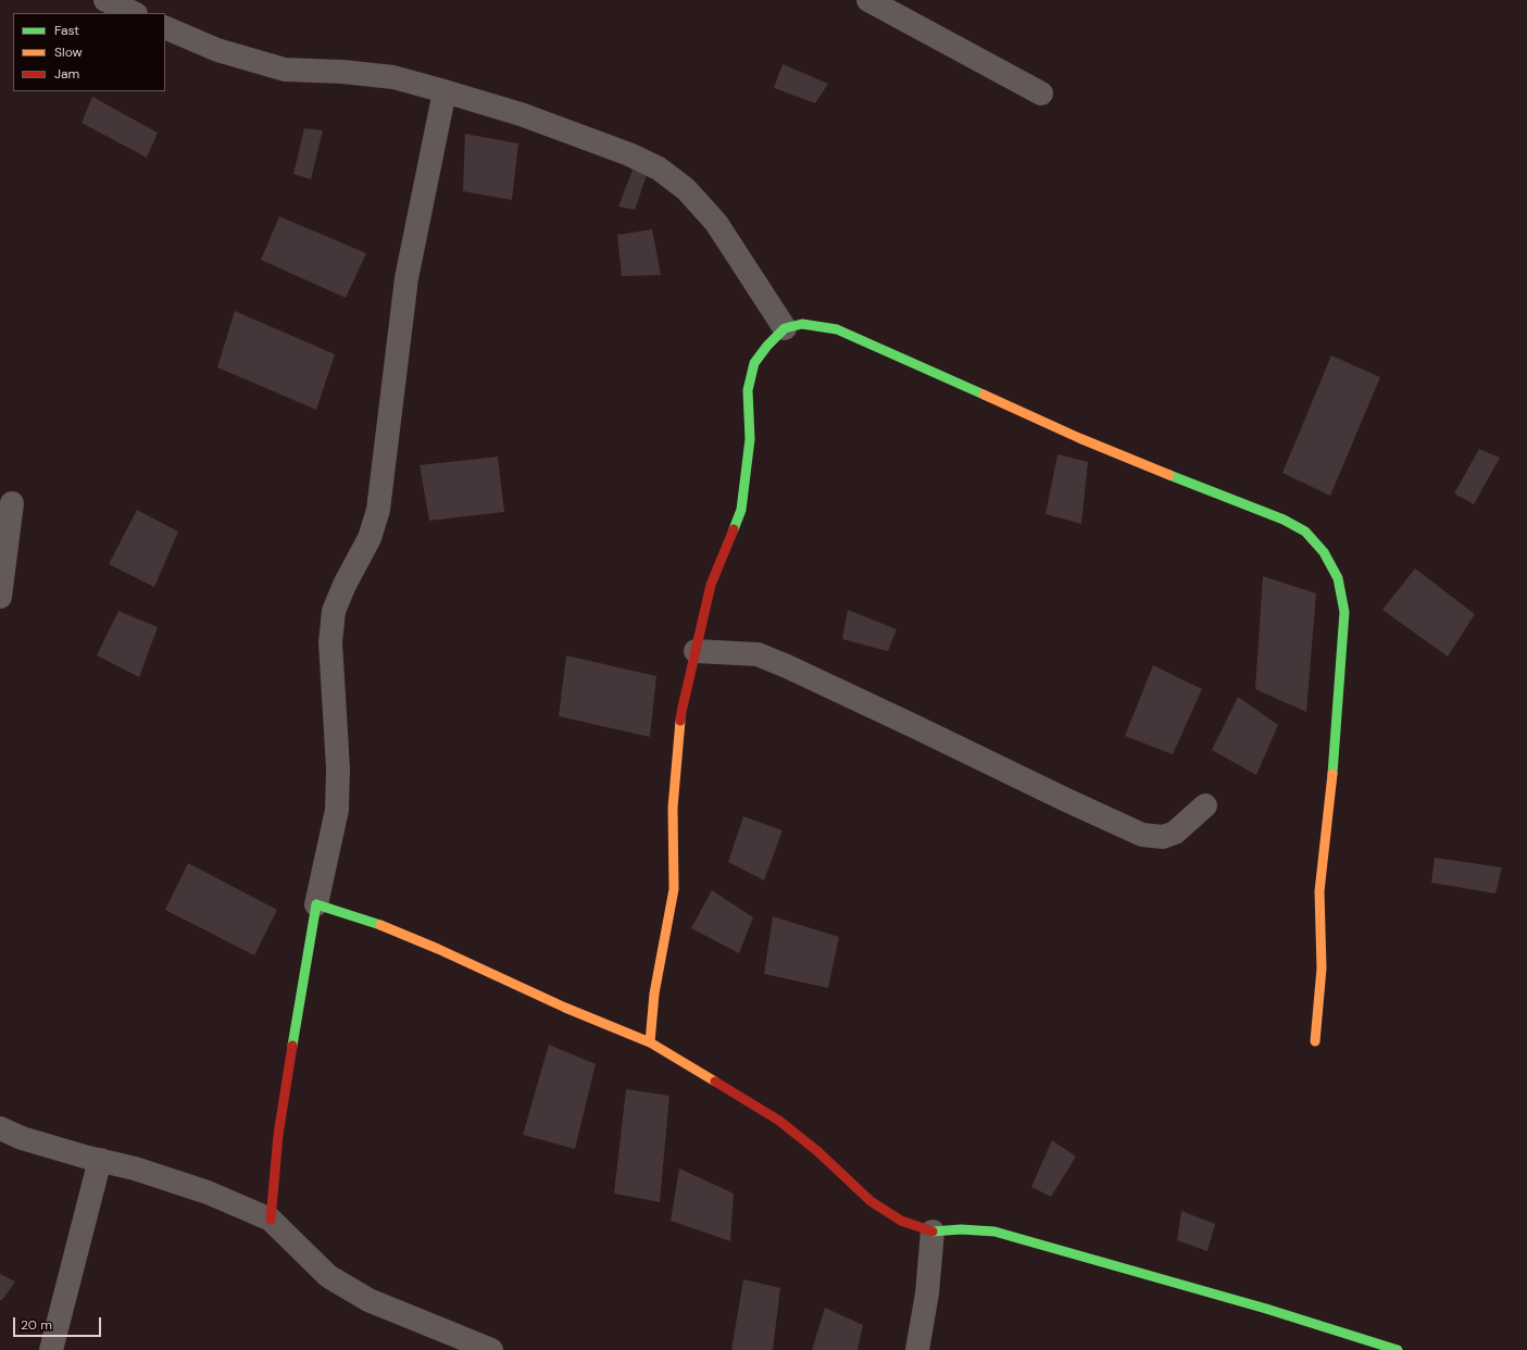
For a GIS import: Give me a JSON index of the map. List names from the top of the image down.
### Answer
{
  "legend": ["Fast", "Slow", "Jam"],
  "scale_bar": "20 m"
}
